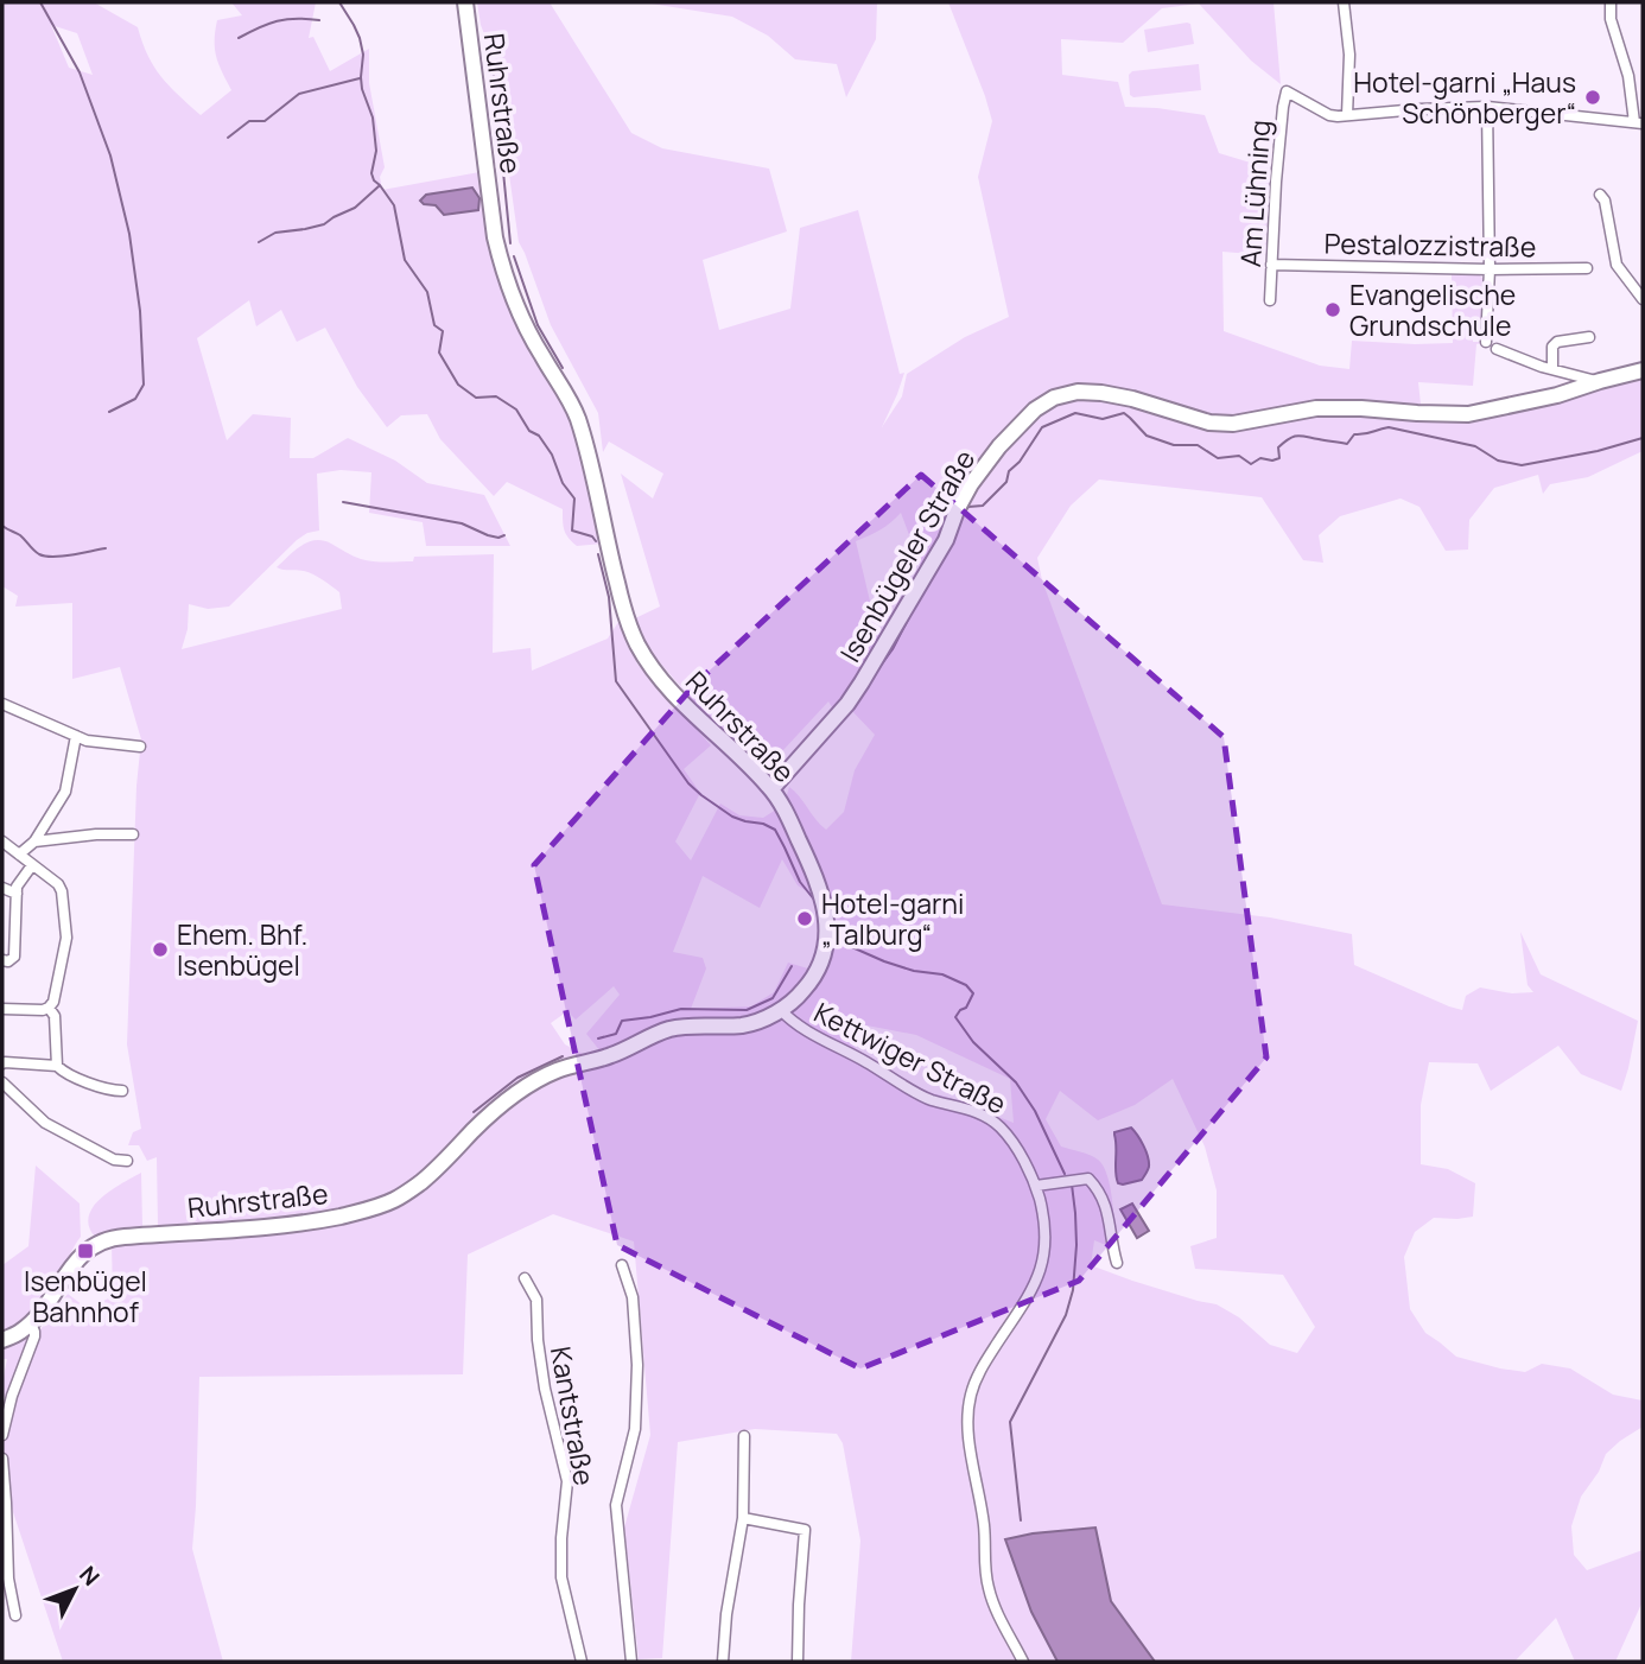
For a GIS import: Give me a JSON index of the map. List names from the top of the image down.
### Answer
{
  "streets": {
    "main road": ["Ruhrstraße", "Isenbügeler Straße"],
    "street": [
      "Am Lühning",
      "Pestalozzistraße",
      "Kettwiger Straße",
      "Kantstraße"
    ]
  },
  "crossings": [
    ["Ruhrstraße", "Isenbügeler Straße"],
    ["Ruhrstraße", "Kettwiger Straße"],
    ["Am Lühning", "Pestalozzistraße"]
  ],
  "places": {
    "other": [
      "Hotel-garni „Haus Schönberger“",
      "Evangelische Grundschule",
      "Hotel-garni „Talburg“",
      "Ehem. Bhf. Isenbügel"
    ],
    "transit": ["Isenbügel Bahnhof"]
  },
  "north": "top right"
}
